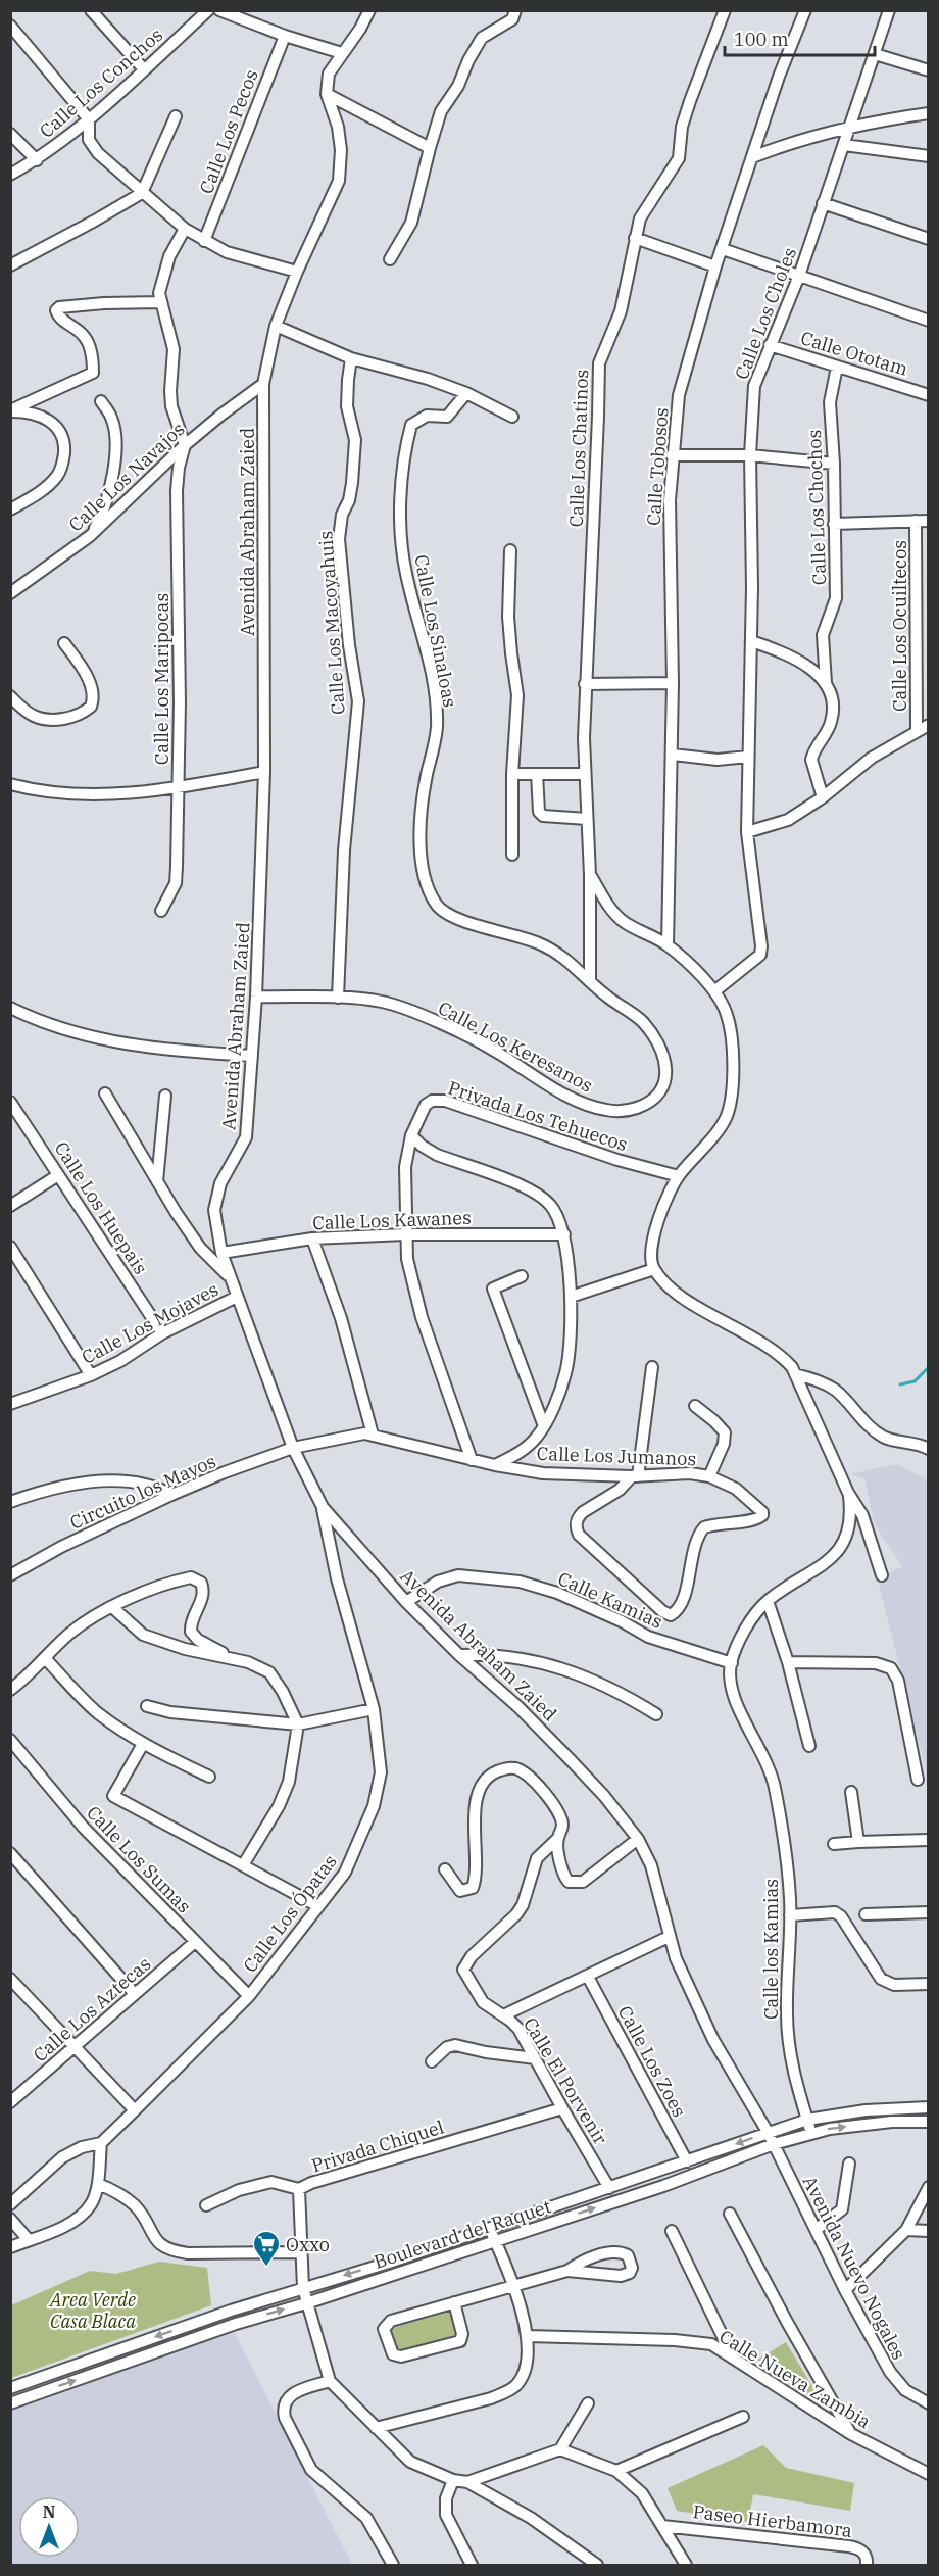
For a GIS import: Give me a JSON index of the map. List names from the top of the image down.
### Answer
{
  "streets": {
    "street": [
      "Calle Los Conchos",
      "Calle Los Pecos",
      "Calle Los Choles",
      "Calle Ototam",
      "Calle Los Chatinos",
      "Calle Tobosos",
      "Calle Los Navajos",
      "Calle Los Chochos",
      "Avenida Abraham Zaied",
      "Calle Los Macoyahuis",
      "Calle Los Ocuiltecos",
      "Calle Los Sinaloas",
      "Calle Los Maripocas",
      "Calle Los Keresanos",
      "Privada Los Tehuecos",
      "Calle Los Huepais",
      "Calle Los Kawanes",
      "Calle Los Mojaves",
      "Calle Los Jumanos",
      "Circuito los Mayos",
      "Calle Kamias",
      "Calle Los Sumas",
      "Calle Los Ópatas",
      "Calle los Kamias",
      "Calle Los Aztecas",
      "Calle Los Zoes",
      "Calle El Porvenir",
      "Privada Chiquel",
      "Boulevard del Raquet",
      "Avenida Nuevo Nogales",
      "Calle Nueva Zambia",
      "Paseo Hierbamora"
    ]
  },
  "crossings": [
    ["Calle Los Choles", "Calle Ototam"],
    ["Calle Los Choles", "Calle Los Chatinos"],
    ["Calle Ototam", "Calle Los Chochos"],
    ["Calle Los Chatinos", "Calle Tobosos"],
    ["Calle Los Chatinos", "Calle Los Sinaloas"],
    ["Calle Los Chatinos", "Privada Los Tehuecos"],
    ["Calle Los Navajos", "Avenida Abraham Zaied"],
    ["Calle Los Navajos", "Calle Los Maripocas"],
    ["Avenida Abraham Zaied", "Calle Los Keresanos"],
    ["Avenida Abraham Zaied", "Calle Los Kawanes"],
    ["Avenida Abraham Zaied", "Calle Los Mojaves"],
    ["Avenida Abraham Zaied", "Calle Los Jumanos"],
    ["Avenida Abraham Zaied", "Circuito los Mayos"],
    ["Avenida Abraham Zaied", "Calle Kamias"],
    ["Avenida Abraham Zaied", "Calle Los Ópatas"],
    ["Avenida Abraham Zaied", "Boulevard del Raquet"],
    ["Avenida Abraham Zaied", "Avenida Nuevo Nogales"],
    ["Calle Los Macoyahuis", "Calle Los Keresanos"],
    ["Calle Los Sinaloas", "Calle Los Keresanos"],
    ["Privada Los Tehuecos", "Calle Los Kawanes"],
    ["Privada Los Tehuecos", "Calle Los Jumanos"],
    ["Calle Los Huepais", "Calle Los Mojaves"],
    ["Calle Los Jumanos", "Circuito los Mayos"],
    ["Calle Kamias", "Calle los Kamias"],
    ["Calle Los Sumas", "Calle Los Ópatas"],
    ["Calle Los Sumas", "Calle Los Aztecas"],
    ["Calle los Kamias", "Boulevard del Raquet"],
    ["Calle Los Zoes", "Boulevard del Raquet"],
    ["Calle El Porvenir", "Privada Chiquel"],
    ["Calle El Porvenir", "Boulevard del Raquet"],
    ["Boulevard del Raquet", "Avenida Nuevo Nogales"]
  ],
  "parks": ["Area Verde Casa Blaca"],
  "places": {
    "supermarket": ["Oxxo"]
  },
  "scale_bar": "100 m",
  "north": "top"
}
